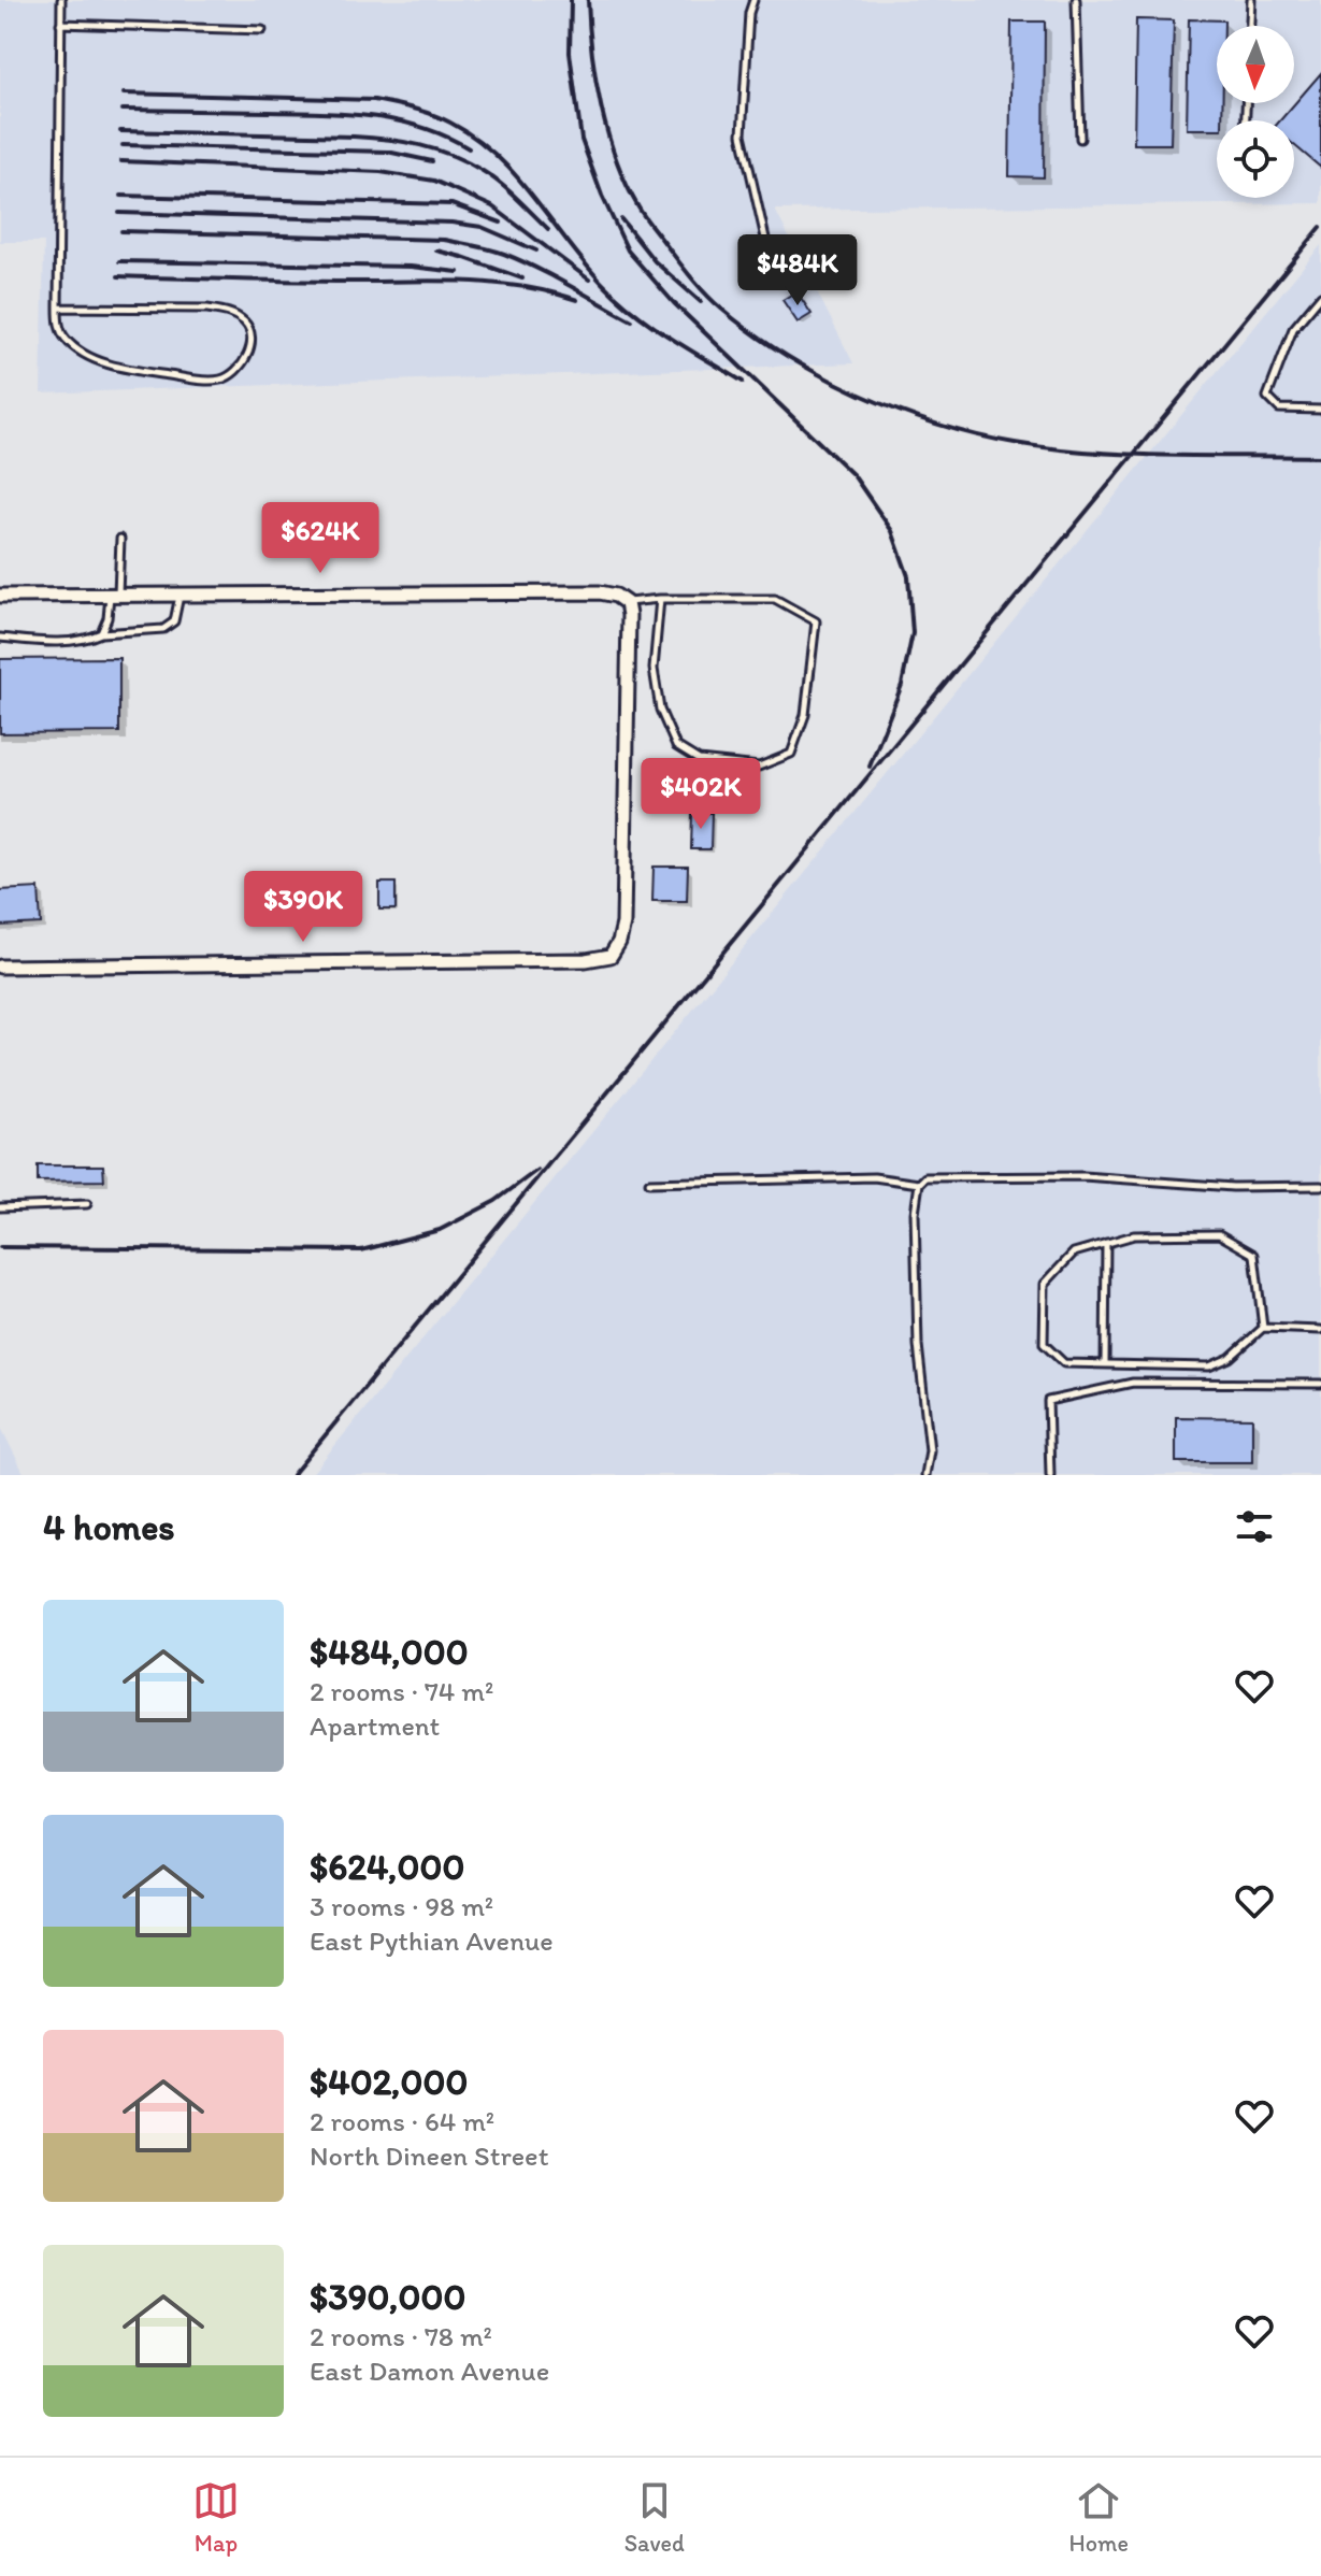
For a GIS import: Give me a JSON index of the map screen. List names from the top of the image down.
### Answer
{
  "north": "bottom",
  "page": {
    "price": [
      "$484K",
      "$624K",
      "$402K",
      "$390K"
    ],
    "heading": "4 homes",
    "list": [
      {
        "name": "$484,000",
        "note": "2 rooms · 74 m² · Apartment"
      },
      {
        "name": "$624,000",
        "note": "3 rooms · 98 m² · East Pythian Avenue"
      },
      {
        "name": "$402,000",
        "note": "2 rooms · 64 m² · North Dineen Street"
      },
      {
        "name": "$390,000",
        "note": "2 rooms · 78 m² · East Damon Avenue"
      }
    ],
    "tabs": ["Map", "Saved", "Home"]
  }
}
